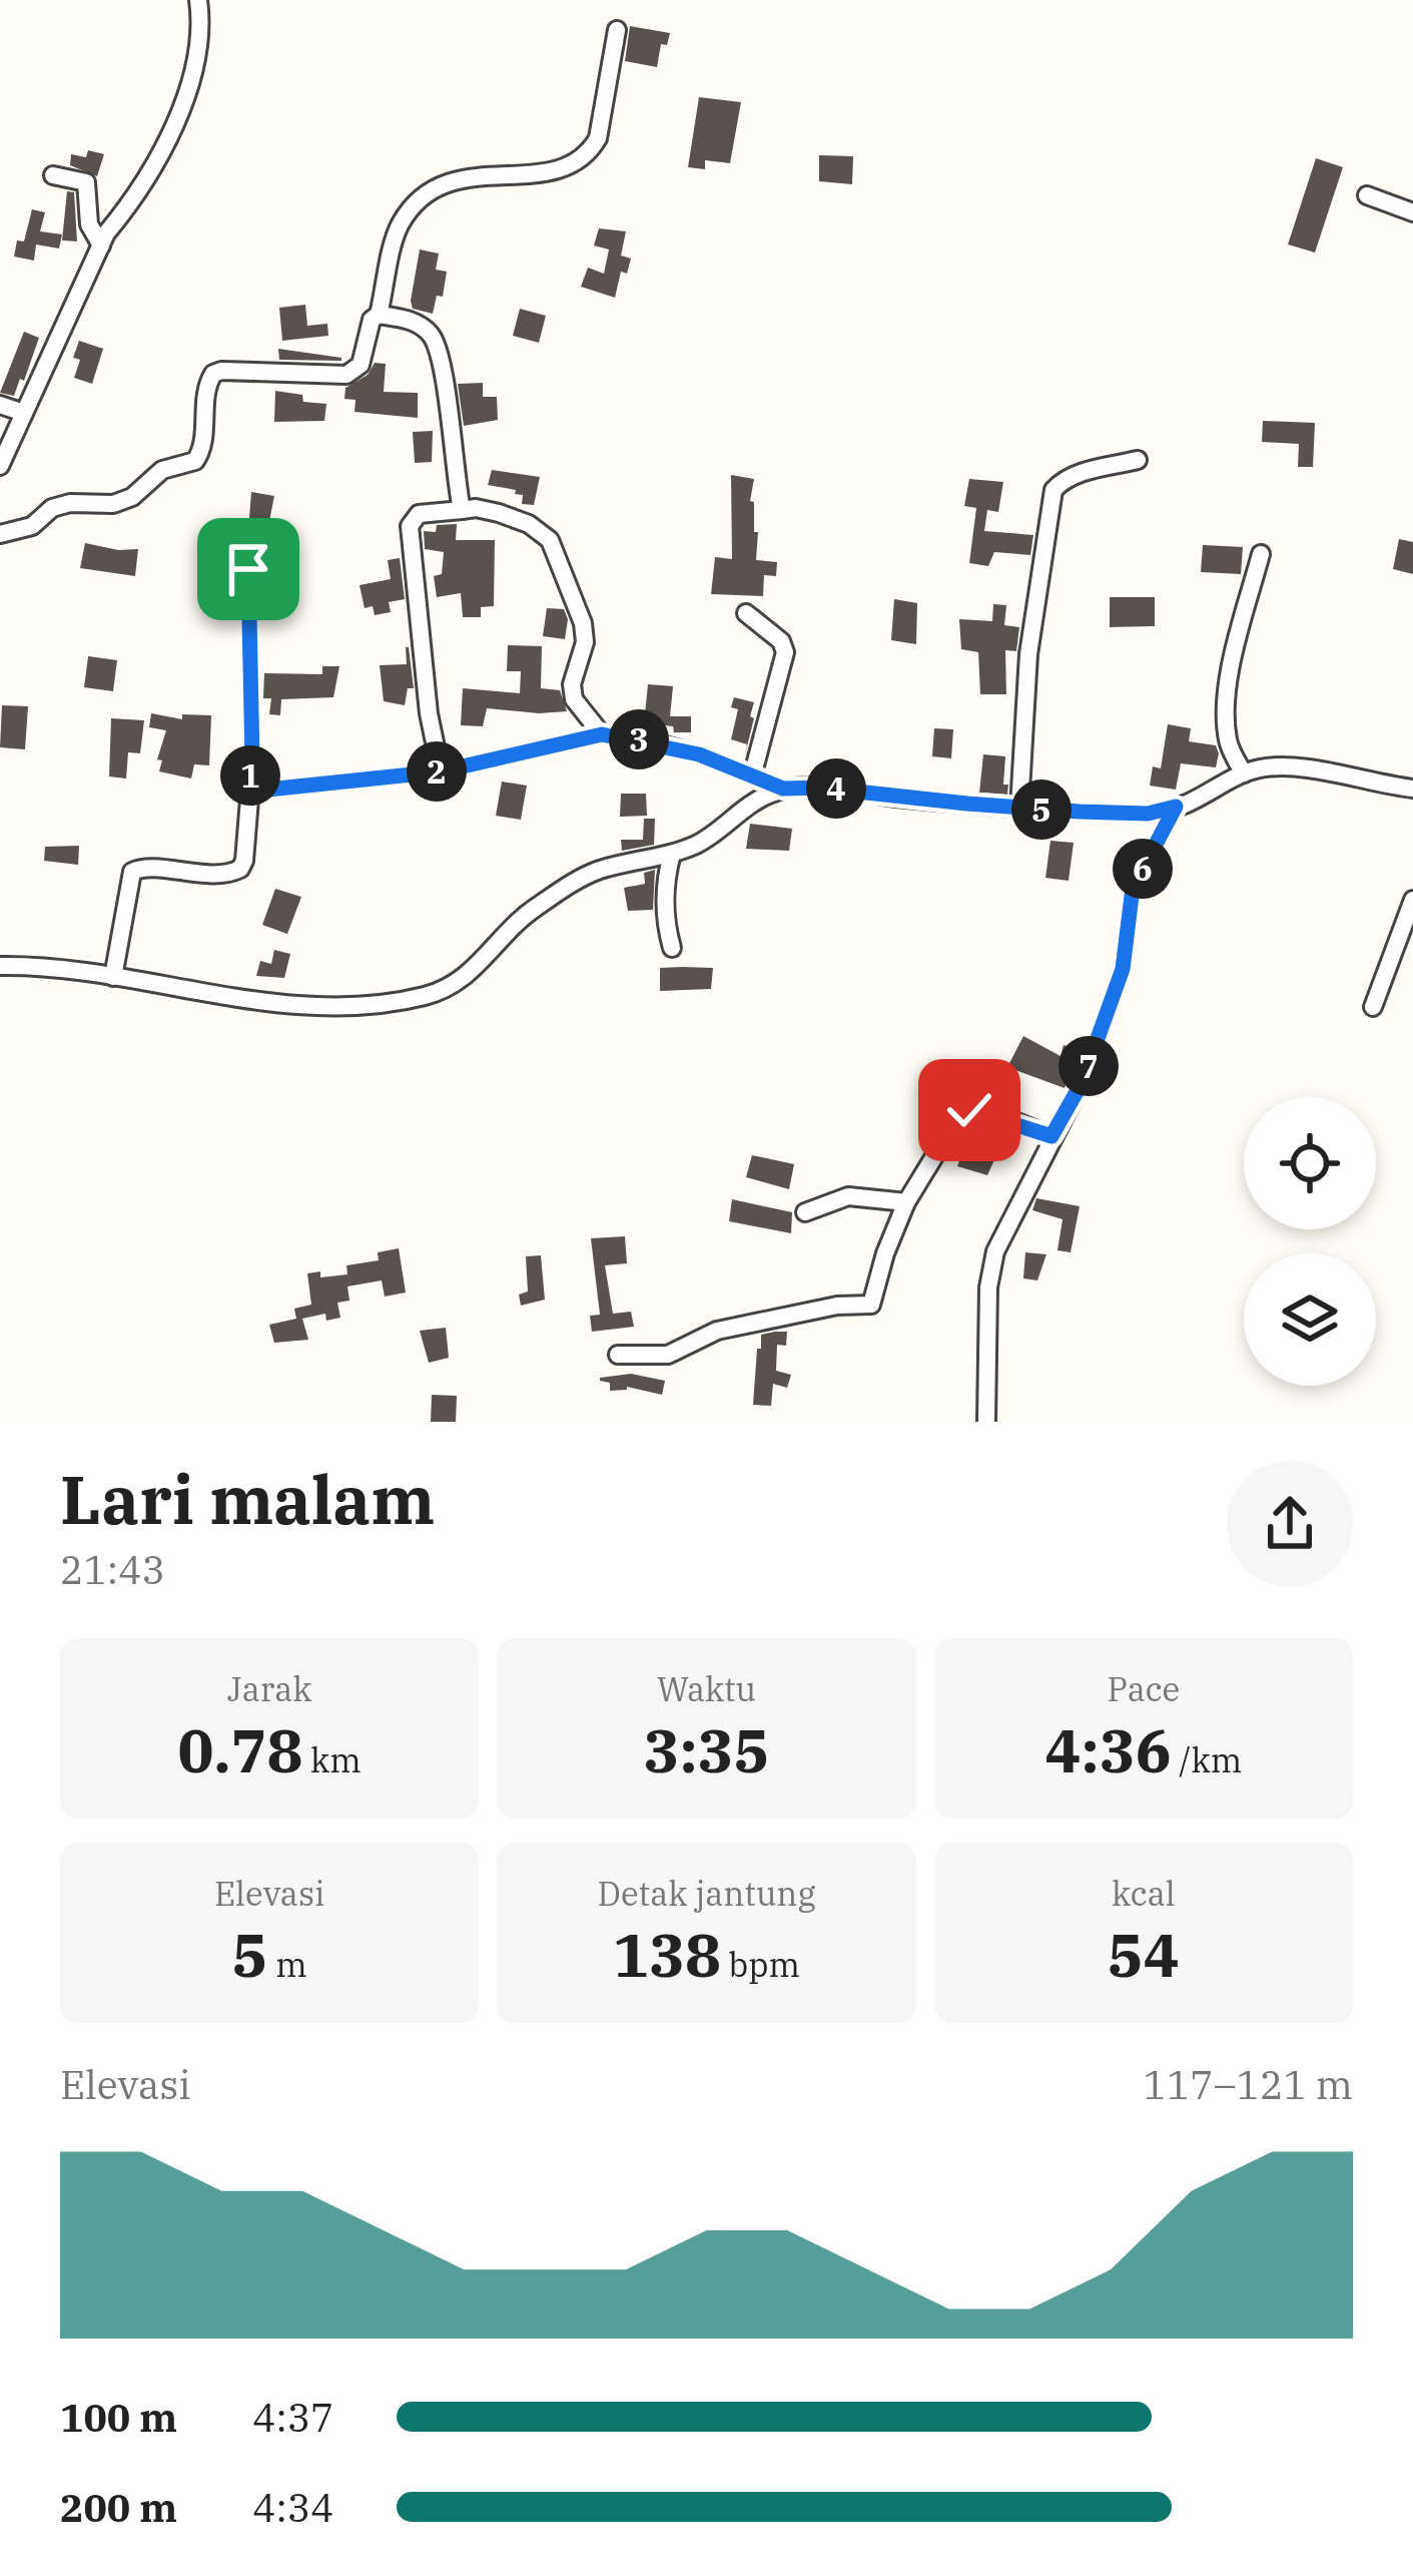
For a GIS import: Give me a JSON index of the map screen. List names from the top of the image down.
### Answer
{
  "page": {
    "pins": [
      "3",
      "2",
      "1",
      "4",
      "5",
      "6",
      "7"
    ],
    "heading": ["Lari malam", "21:43"],
    "stats": [
      ["Jarak", "0.78 km"],
      ["Waktu", "3:35"],
      ["Pace", "4:36 /km"],
      ["Elevasi", "5 m"],
      ["Detak jantung", "138 bpm"],
      ["kcal", "54"]
    ],
    "chart": ["Elevasi", "117–121 m"],
    "list": [
      {
        "name": "100 m",
        "note": "4:37"
      },
      {
        "name": "200 m",
        "note": "4:34"
      }
    ]
  }
}
